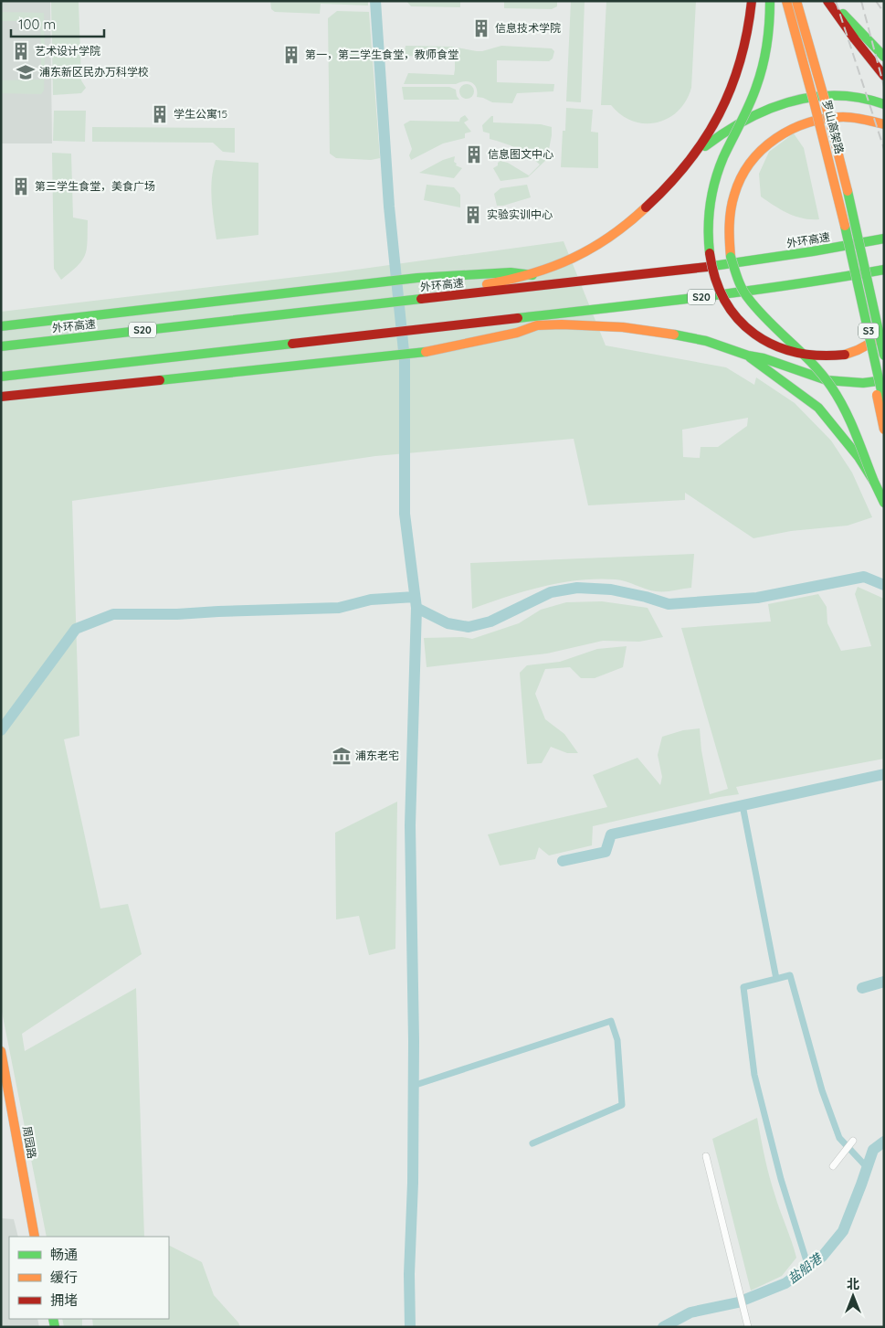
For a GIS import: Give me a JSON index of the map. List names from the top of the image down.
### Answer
{
  "streets": {
    "main road": [
      "罗山高架路",
      "外环高速",
      "S20",
      "S3",
      "周园路"
    ]
  },
  "crossings": [
    ["罗山高架路", "S3"]
  ],
  "water": ["盐船港"],
  "places": {
    "building": [
      "信息技术学院",
      "艺术设计学院",
      "第一，第二学生食堂，教师食堂",
      "学生公寓15",
      "信息图文中心",
      "第三学生食堂，美食广场",
      "实验实训中心"
    ],
    "school or university": ["浦东新区民办万科学校"],
    "museum": ["浦东老宅"]
  },
  "legend": ["畅通", "缓行", "拥堵"],
  "scale_bar": "100 m",
  "north": "top"
}
